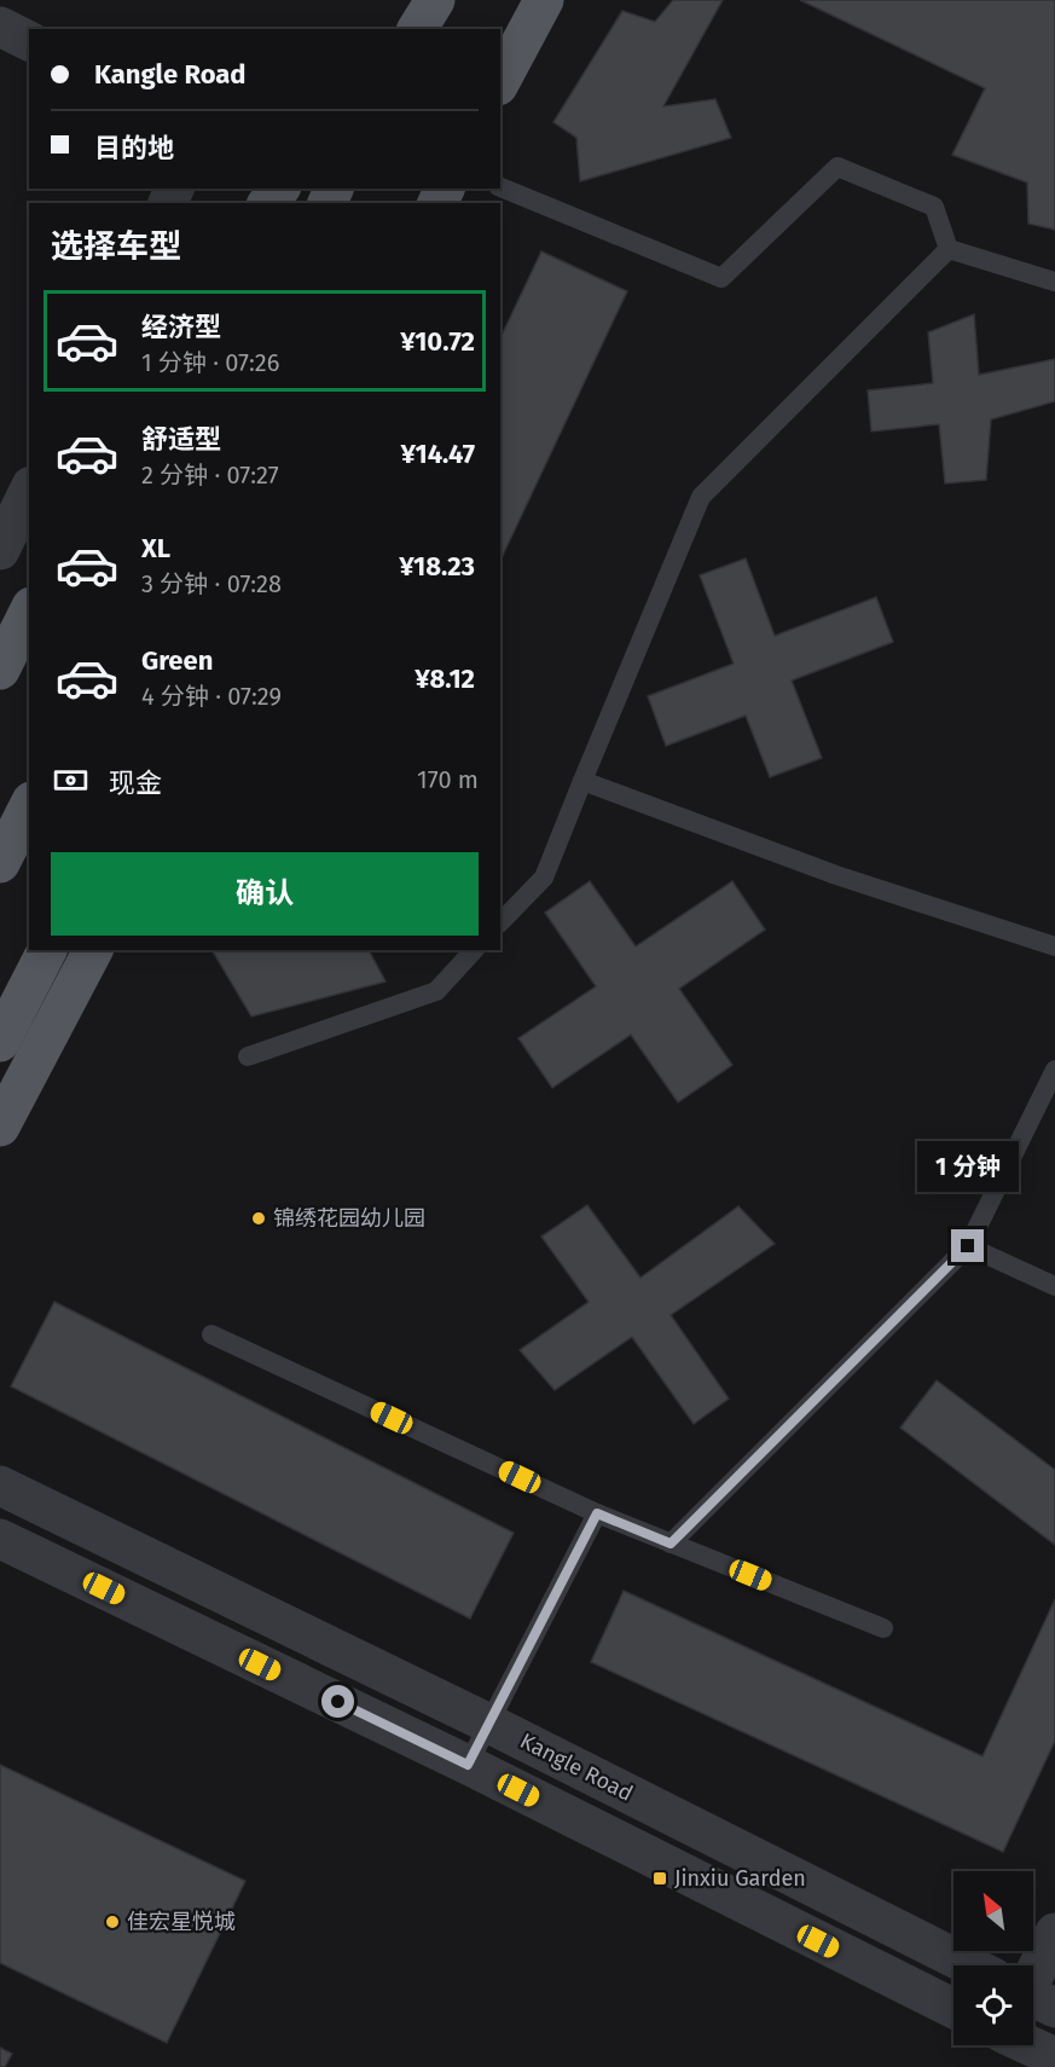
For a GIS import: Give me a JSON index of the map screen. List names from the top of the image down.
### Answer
{
  "streets": {
    "street": ["Kangle Road"]
  },
  "places": {
    "other": ["锦绣花园幼儿园", "佳宏星悦城"],
    "transit": ["Jinxiu Garden"]
  },
  "north": "top left",
  "page": {
    "banner": ["Kangle Road", "目的地"],
    "heading": "选择车型",
    "list": [
      {
        "name": "经济型",
        "note": "1 分钟 · 07:26",
        "value": "¥10.72"
      },
      {
        "name": "舒适型",
        "note": "2 分钟 · 07:27",
        "value": "¥14.47"
      },
      {
        "name": "XL",
        "note": "3 分钟 · 07:28",
        "value": "¥18.23"
      },
      {
        "name": "Green",
        "note": "4 分钟 · 07:29",
        "value": "¥8.12"
      }
    ],
    "pay": ["现金", "170 m"],
    "buttons": "确认",
    "bubble": "1 分钟"
  }
}
